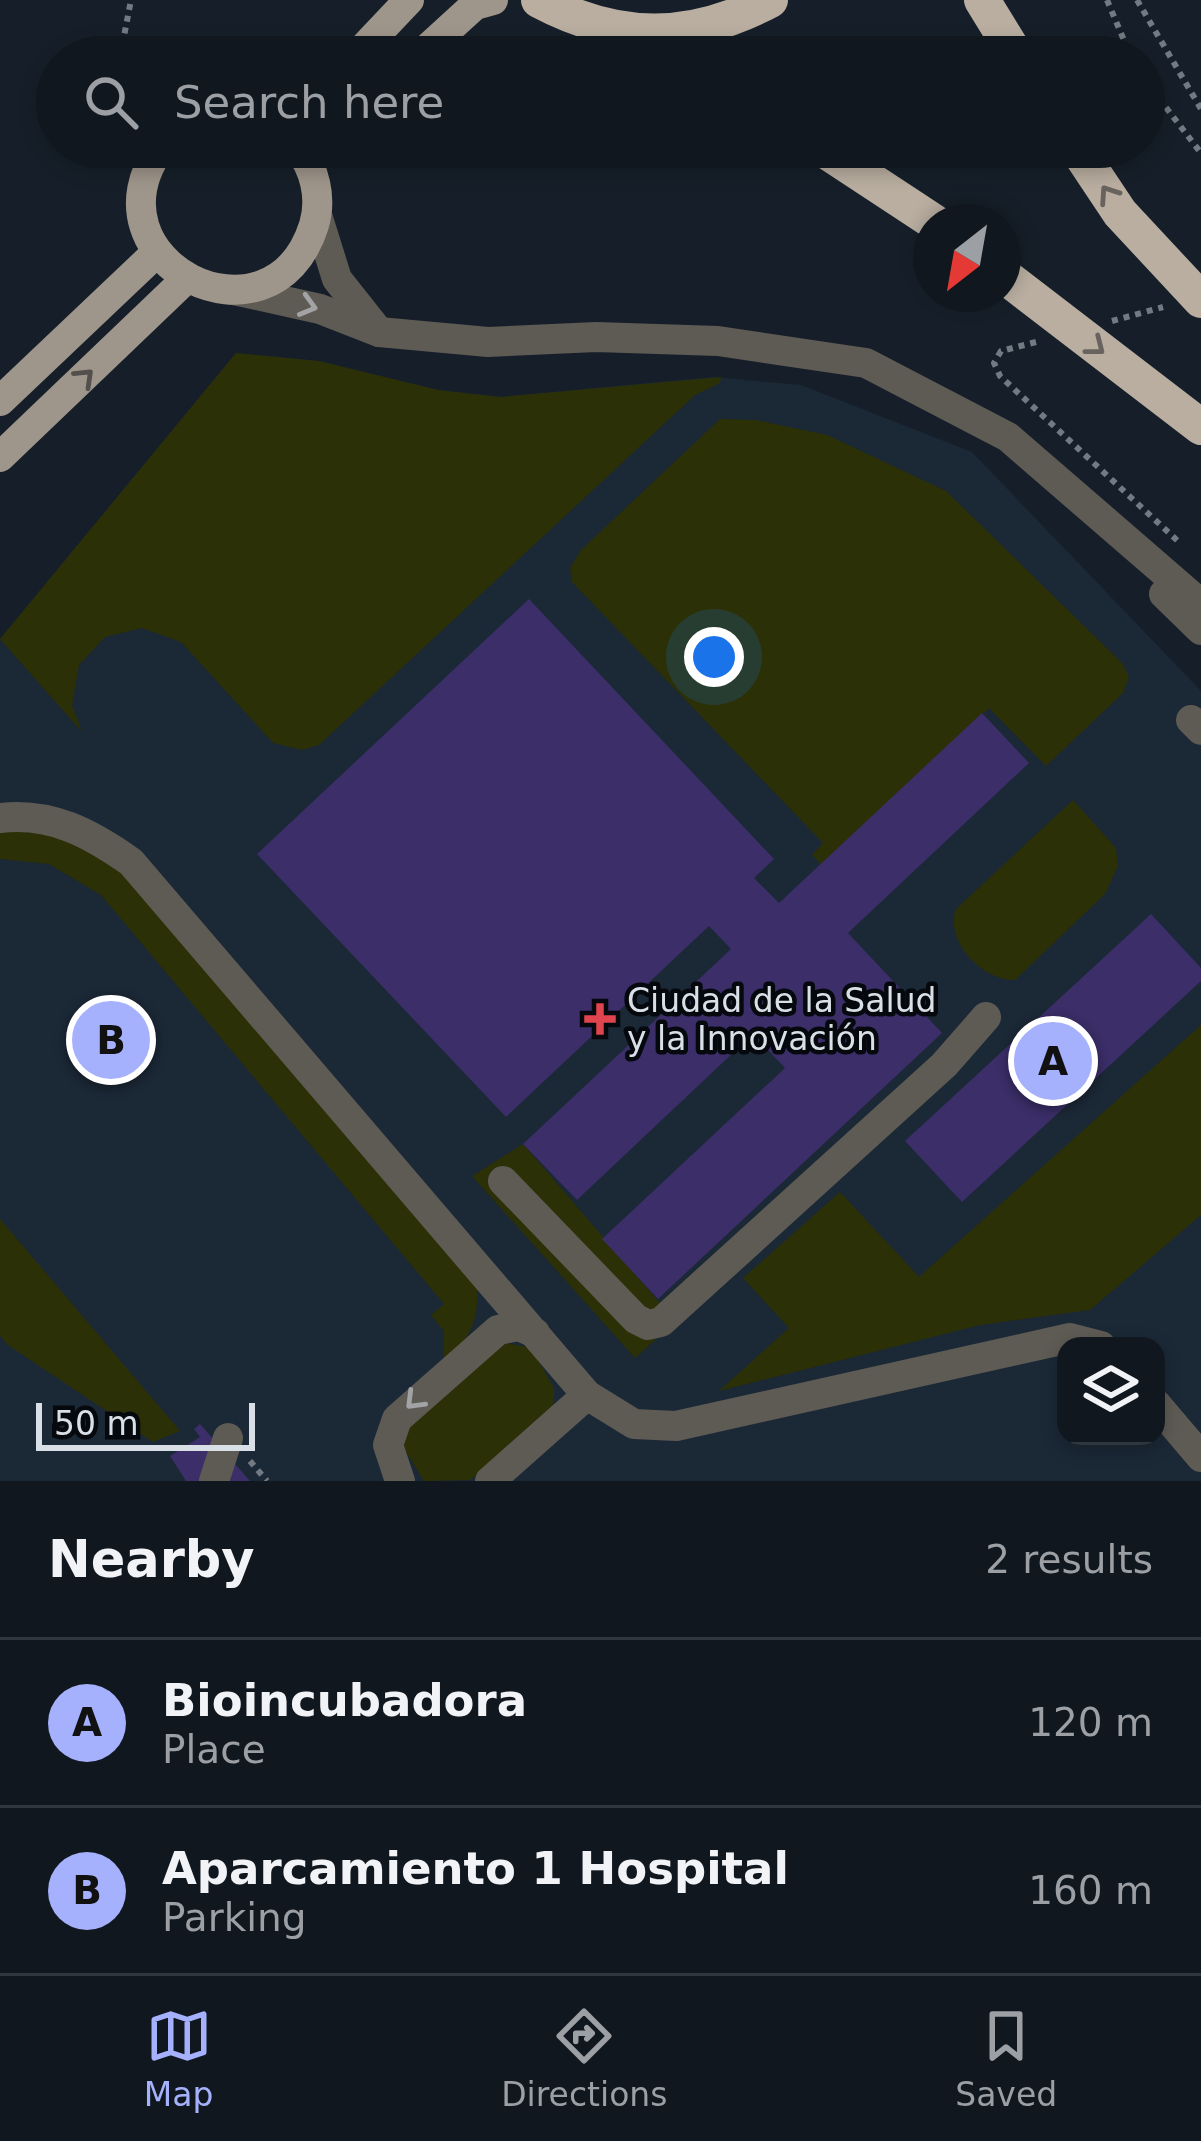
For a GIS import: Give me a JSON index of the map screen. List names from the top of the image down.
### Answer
{
  "places": {
    "health": ["Ciudad de la Salud y la Innovación"]
  },
  "scale_bar": "50 m",
  "north": "bottom left",
  "page": {
    "search": "Search here",
    "pins": ["B", "A"],
    "scale": "50 m",
    "heading": ["Nearby", "2 results"],
    "list": [
      {
        "mark": "A",
        "name": "Bioincubadora",
        "note": "Place",
        "value": "120 m"
      },
      {
        "mark": "B",
        "name": "Aparcamiento 1 Hospital",
        "note": "Parking",
        "value": "160 m"
      }
    ],
    "nav": ["Map", "Directions", "Saved"]
  }
}
